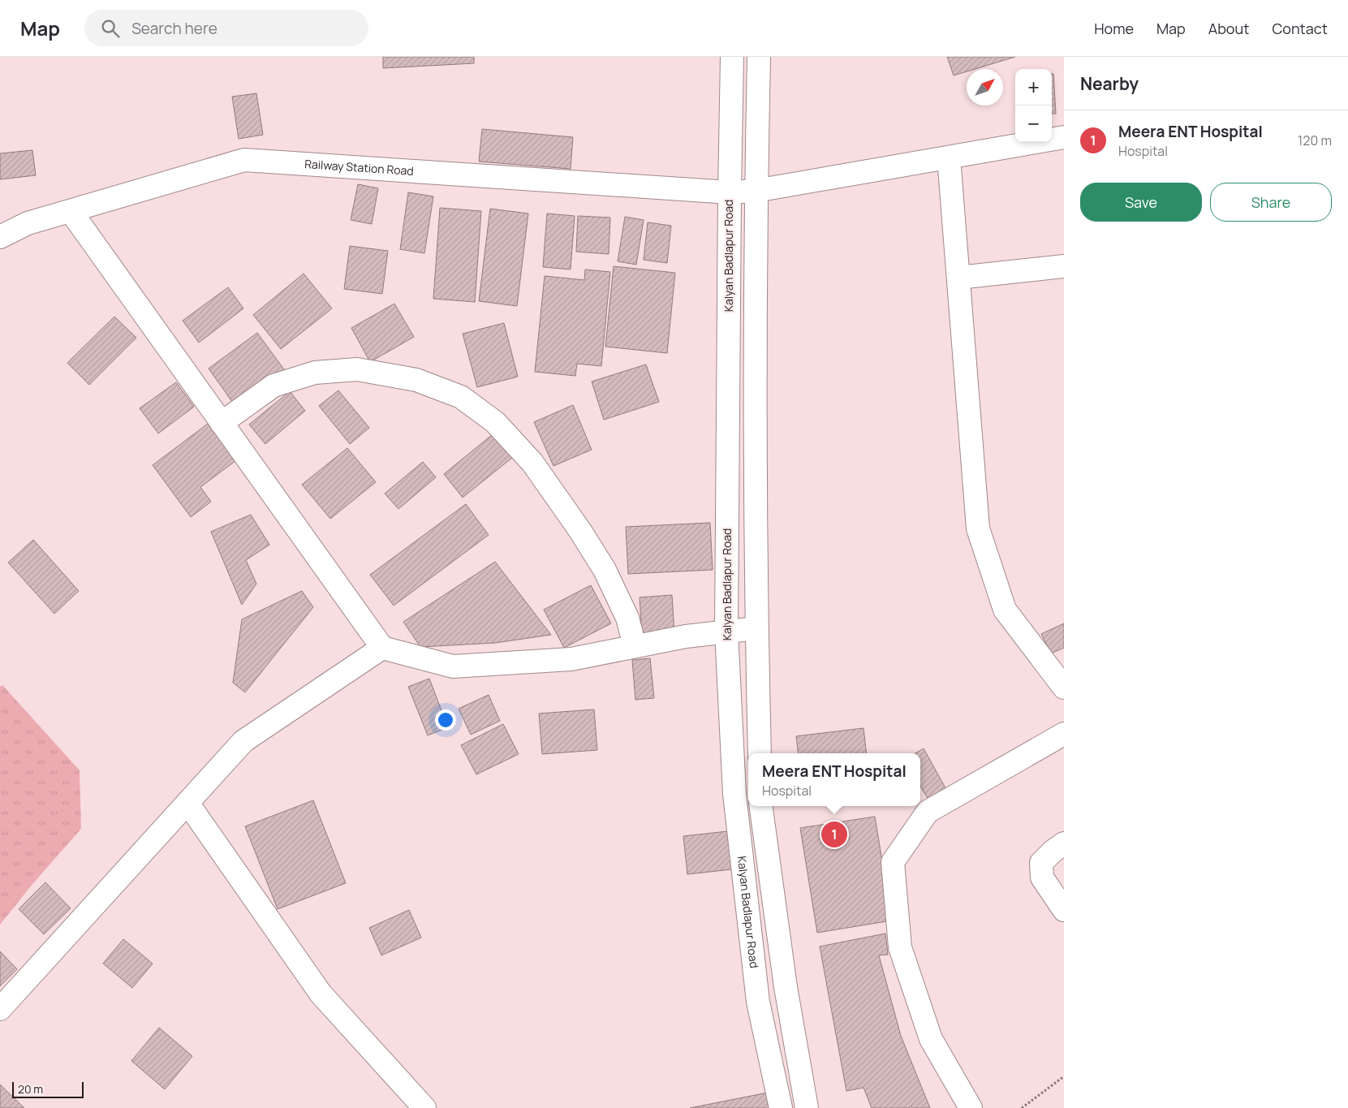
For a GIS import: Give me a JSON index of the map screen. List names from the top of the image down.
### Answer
{
  "streets": {
    "street": ["Railway Station Road", "Kalyan Badlapur Road"]
  },
  "crossings": [
    ["Railway Station Road", "Kalyan Badlapur Road"]
  ],
  "scale_bar": "20 m",
  "north": "top right",
  "page": {
    "header": "Map",
    "search": "Search here",
    "nav": [
      "Home",
      "Map",
      "About",
      "Contact"
    ],
    "heading": "Nearby",
    "map_buttons": ["+", "−"],
    "list": [
      {
        "mark": "1",
        "name": "Meera ENT Hospital",
        "note": "Hospital",
        "value": "120 m"
      }
    ],
    "buttons": ["Save", "Share"],
    "popup": ["Meera ENT Hospital", "Hospital"],
    "pins": "1",
    "scale": "20 m"
  }
}
